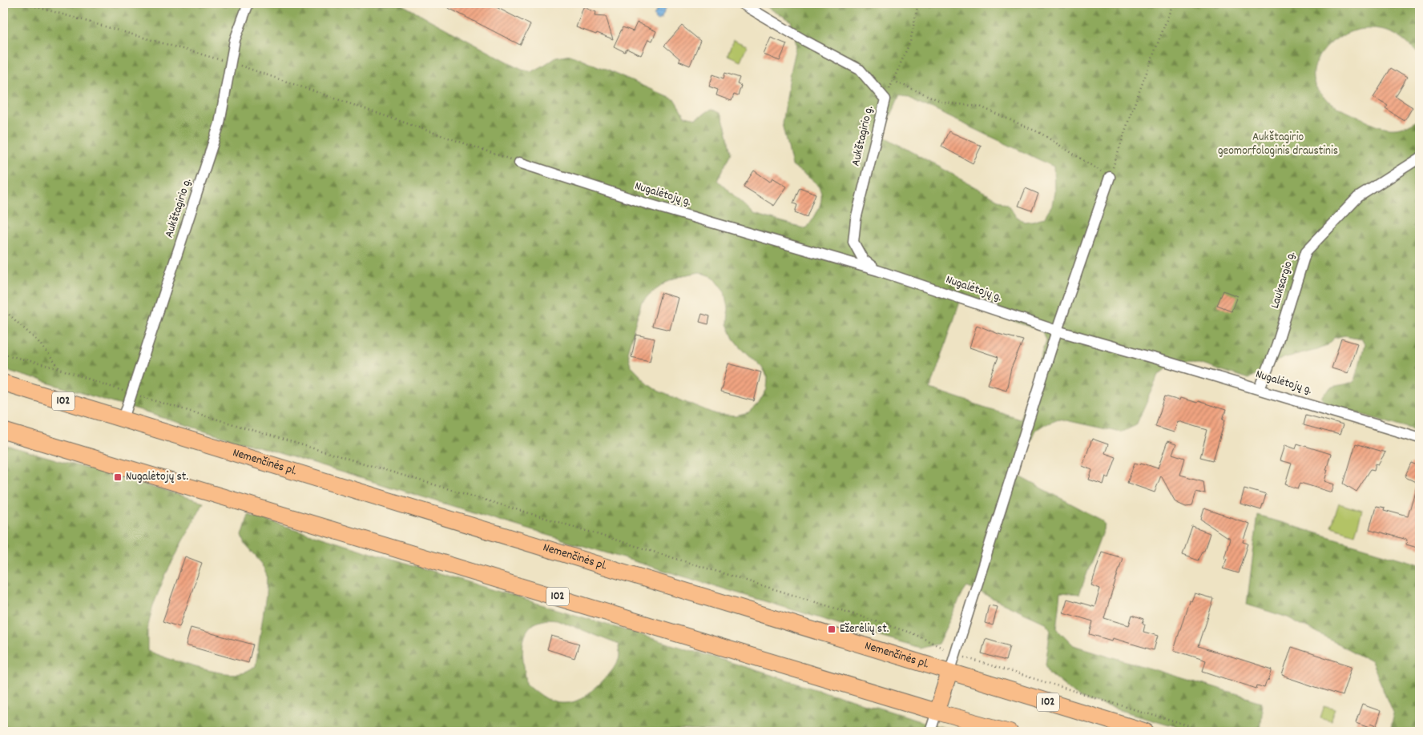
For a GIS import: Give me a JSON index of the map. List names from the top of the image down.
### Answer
{
  "streets": {
    "main road": ["102", "Nemenčinės pl."],
    "street": ["Aukštagirio g.", "Nugalėtojų g.", "Lauksargio g."]
  },
  "crossings": [
    ["Aukštagirio g.", "Nugalėtojų g."],
    ["Aukštagirio g.", "Nemenčinės pl."],
    ["Nugalėtojų g.", "Lauksargio g."]
  ],
  "parks": ["Aukštagirio geomorfologinis draustinis"],
  "places": {
    "transit": ["Nugalėtojų st.", "Ežerėlių st."]
  }
}
